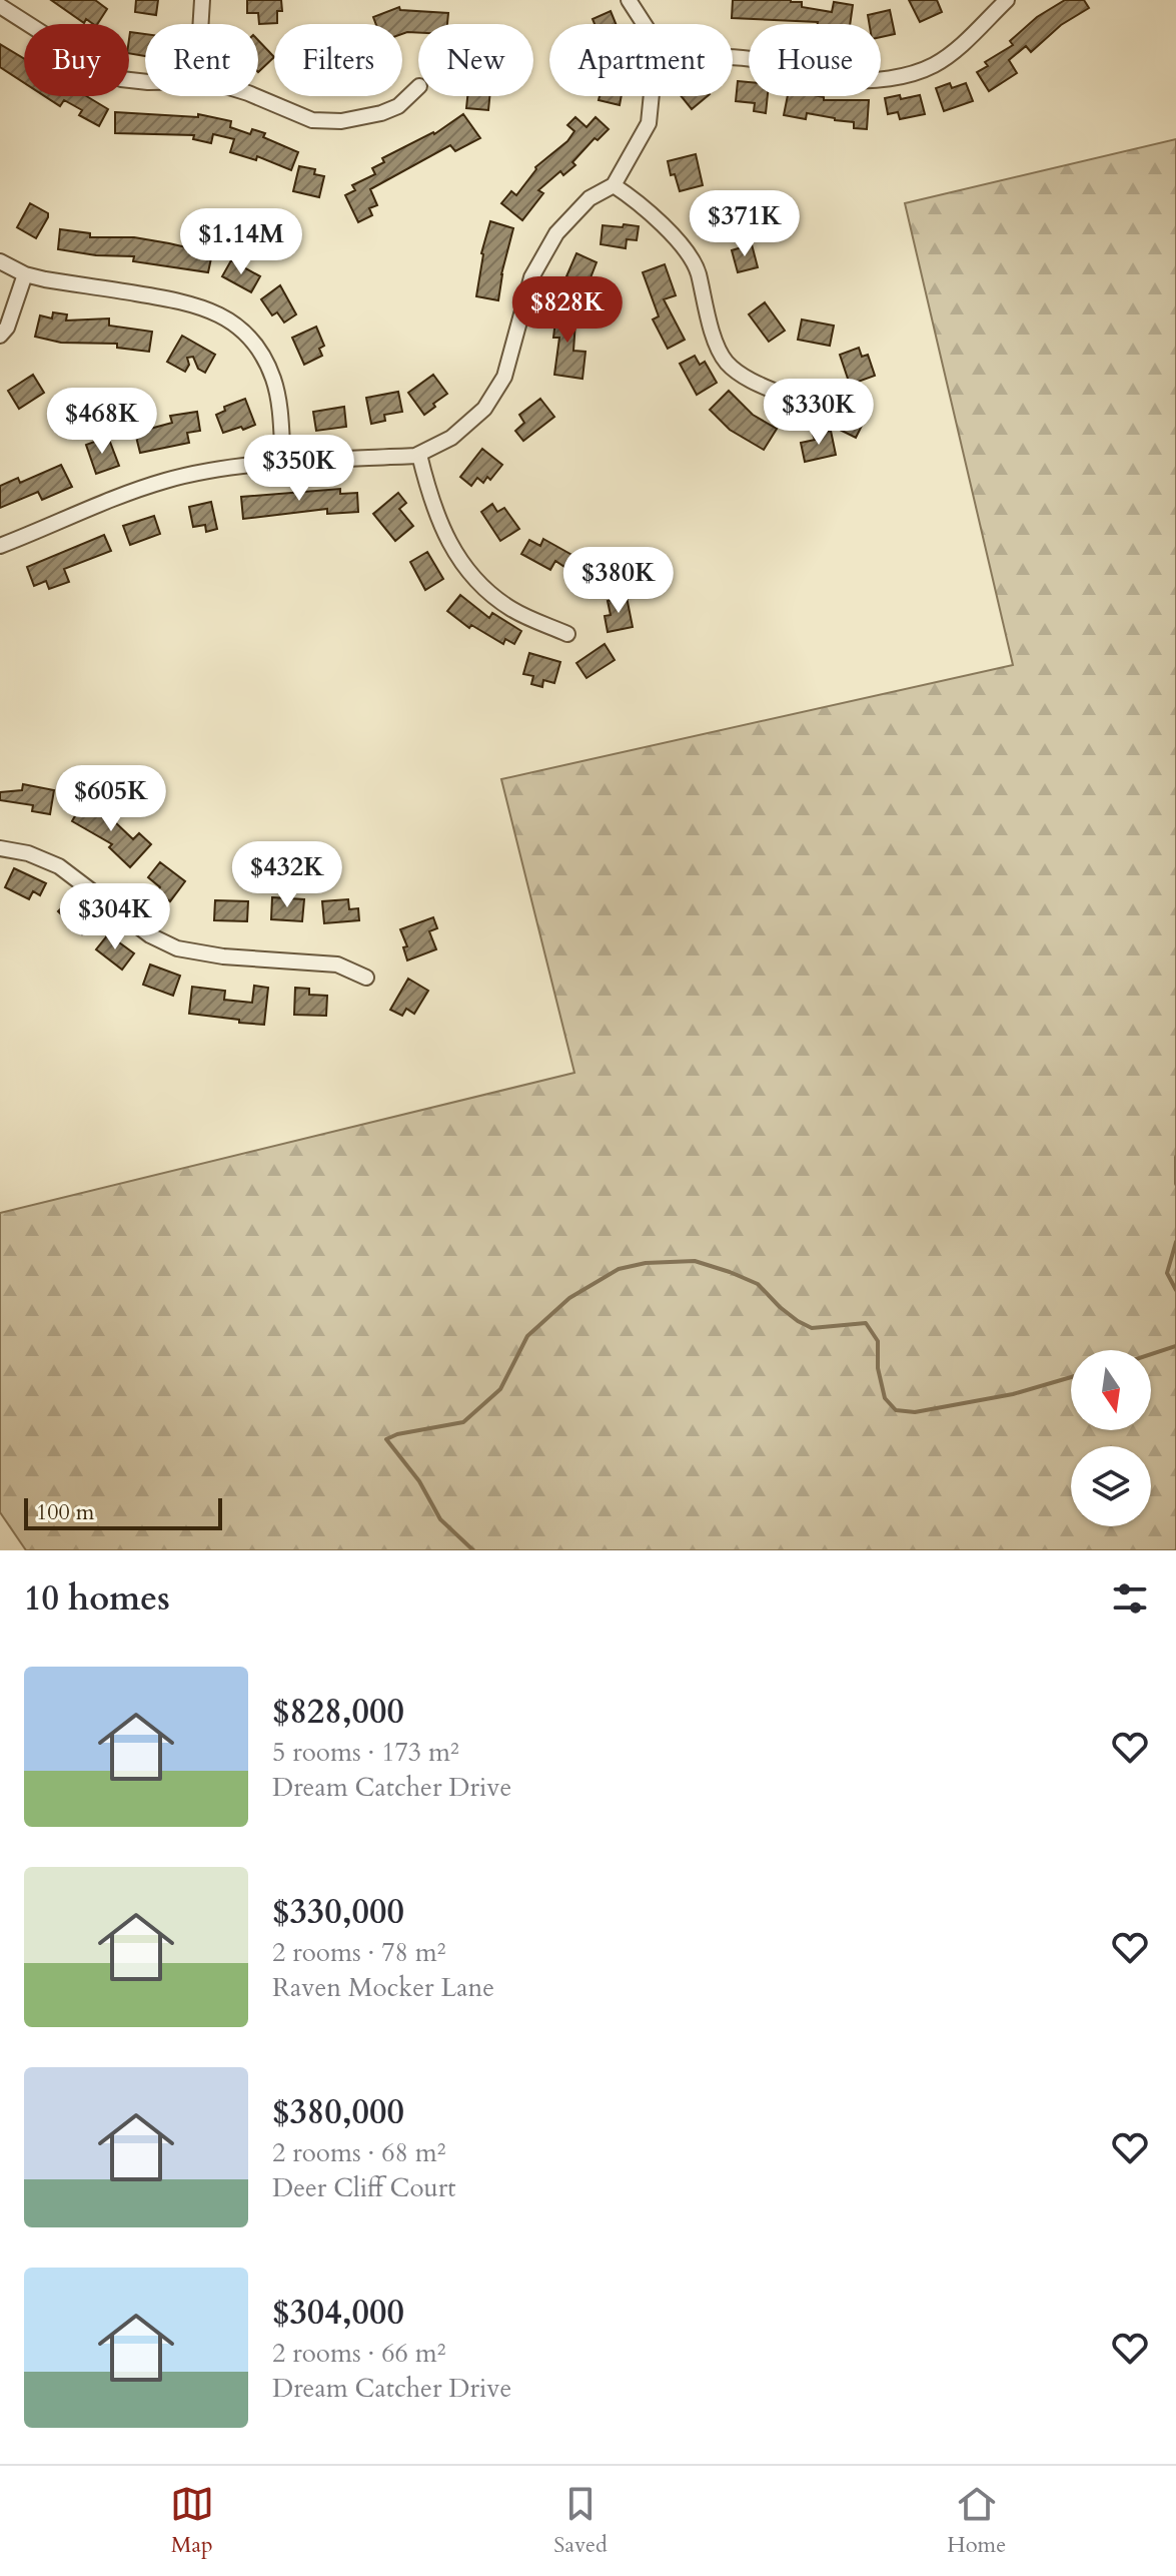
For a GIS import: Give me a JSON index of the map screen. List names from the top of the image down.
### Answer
{
  "scale_bar": "100 m",
  "north": "bottom",
  "page": {
    "chip": [
      "Buy",
      "Rent",
      "Filters",
      "New",
      "Apartment",
      "House"
    ],
    "price": [
      "$371K",
      "$1.14M",
      "$828K",
      "$330K",
      "$468K",
      "$350K",
      "$380K",
      "$605K",
      "$432K",
      "$304K"
    ],
    "scale": "100 m",
    "heading": "10 homes",
    "list": [
      {
        "name": "$828,000",
        "note": "5 rooms · 173 m² · Dream Catcher Drive"
      },
      {
        "name": "$330,000",
        "note": "2 rooms · 78 m² · Raven Mocker Lane"
      },
      {
        "name": "$380,000",
        "note": "2 rooms · 68 m² · Deer Cliff Court"
      },
      {
        "name": "$304,000",
        "note": "2 rooms · 66 m² · Dream Catcher Drive"
      }
    ],
    "tabs": ["Map", "Saved", "Home"]
  }
}
